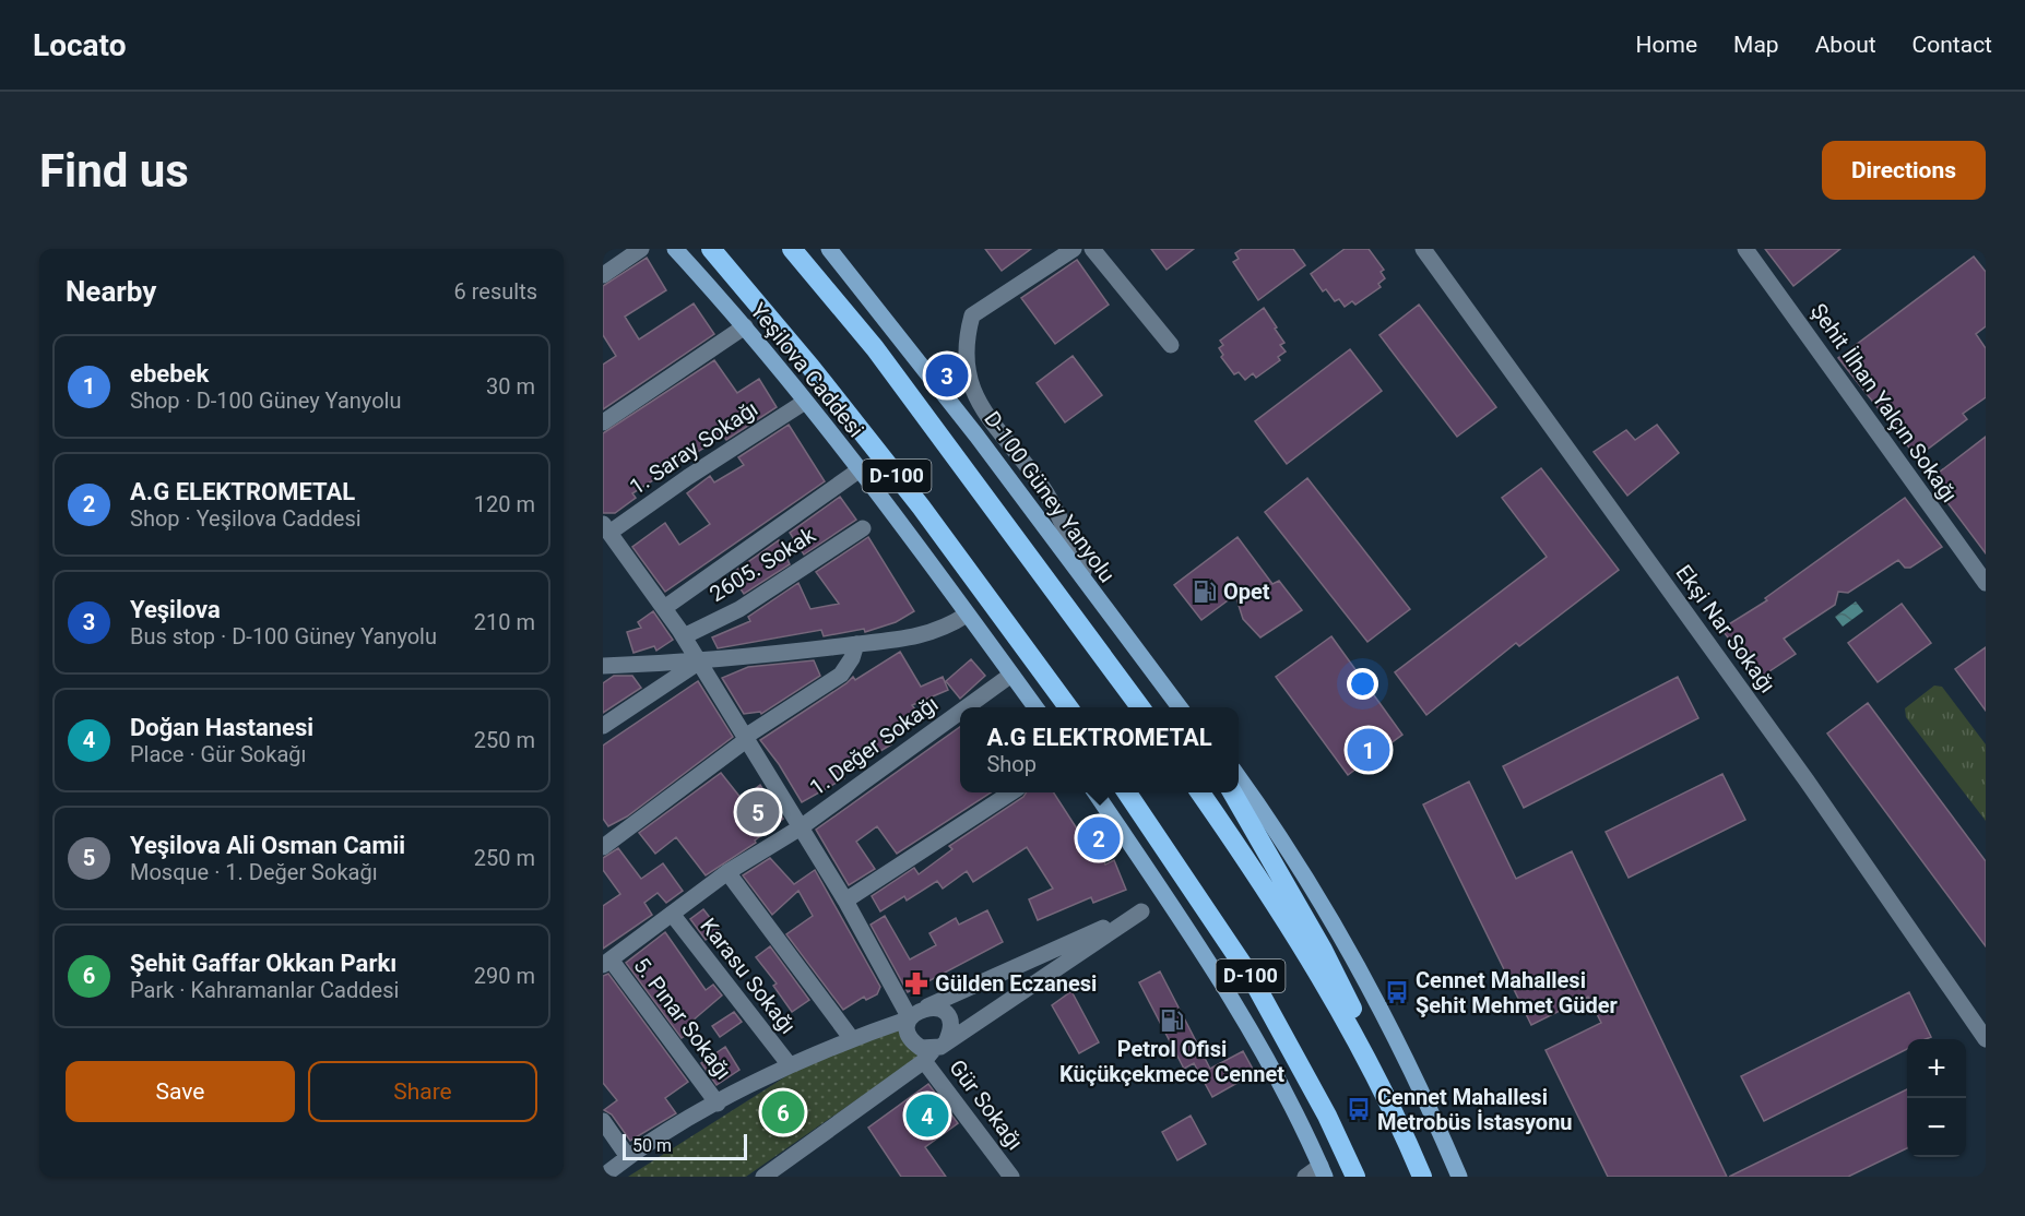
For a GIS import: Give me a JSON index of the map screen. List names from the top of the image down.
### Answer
{
  "streets": {
    "highway": ["D-100"],
    "main road": ["Yeşilova Caddesi", "D-100 Güney Yanyolu"],
    "street": [
      "Şehit İlhan Yalçın Sokağı",
      "1. Saray Sokağı",
      "2605. Sokak",
      "Ekşi Nar Sokağı",
      "1. Değer Sokağı",
      "Karasu Sokağı",
      "5. Pınar Sokağı",
      "Gür Sokağı"
    ]
  },
  "crossings": [
    ["Yeşilova Caddesi", "1. Saray Sokağı"],
    ["Yeşilova Caddesi", "1. Değer Sokağı"],
    ["1. Değer Sokağı", "Karasu Sokağı"],
    ["1. Değer Sokağı", "5. Pınar Sokağı"]
  ],
  "places": {
    "fuel station": ["Opet", "Petrol Ofisi Küçükçekmece Cennet"],
    "pharmacy": ["Gülden Eczanesi"],
    "bus stop": ["Cennet Mahallesi Şehit Mehmet Güder", "Cennet Mahallesi Metrobüs İstasyonu"]
  },
  "scale_bar": "50 m",
  "page": {
    "header": "Locato",
    "nav": [
      "Home",
      "Map",
      "About",
      "Contact"
    ],
    "buttons": [
      "Directions",
      ["Save", "Share"]
    ],
    "title": "Find us",
    "heading": ["Nearby", "6 results"],
    "list": [
      {
        "mark": "1",
        "name": "ebebek",
        "note": "Shop · D-100 Güney Yanyolu",
        "value": "30 m"
      },
      {
        "mark": "2",
        "name": "A.G ELEKTROMETAL",
        "note": "Shop · Yeşilova Caddesi",
        "value": "120 m"
      },
      {
        "mark": "3",
        "name": "Yeşilova",
        "note": "Bus stop · D-100 Güney Yanyolu",
        "value": "210 m"
      },
      {
        "mark": "4",
        "name": "Doğan Hastanesi",
        "note": "Place · Gür Sokağı",
        "value": "250 m"
      },
      {
        "mark": "5",
        "name": "Yeşilova Ali Osman Camii",
        "note": "Mosque · 1. Değer Sokağı",
        "value": "250 m"
      },
      {
        "mark": "6",
        "name": "Şehit Gaffar Okkan Parkı",
        "note": "Park · Kahramanlar Caddesi",
        "value": "290 m"
      }
    ],
    "pins": [
      "3",
      "1",
      "5",
      "2",
      "6",
      "4"
    ],
    "popup": ["A.G ELEKTROMETAL", "Shop"],
    "map_buttons": ["+", "−"],
    "scale": "50 m"
  }
}
